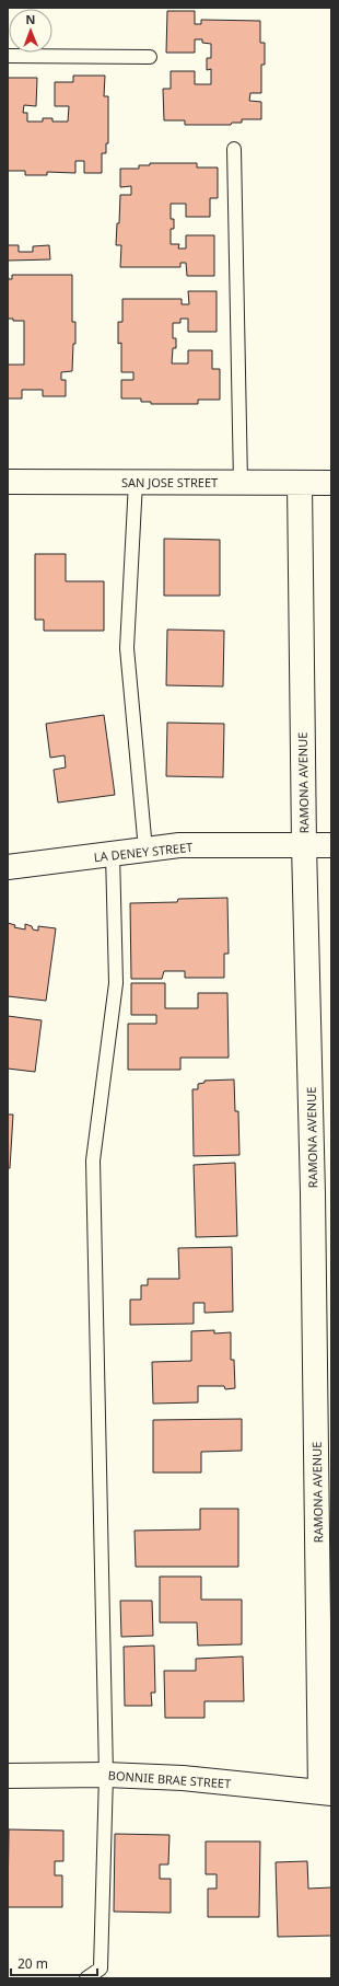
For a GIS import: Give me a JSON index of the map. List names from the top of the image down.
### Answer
{
  "streets": {
    "street": [
      "SAN JOSE STREET",
      "RAMONA AVENUE",
      "LA DENEY STREET",
      "BONNIE BRAE STREET"
    ]
  },
  "crossings": [
    ["SAN JOSE STREET", "RAMONA AVENUE"],
    ["RAMONA AVENUE", "LA DENEY STREET"],
    ["RAMONA AVENUE", "BONNIE BRAE STREET"]
  ],
  "scale_bar": "20 m",
  "north": "top"
}
